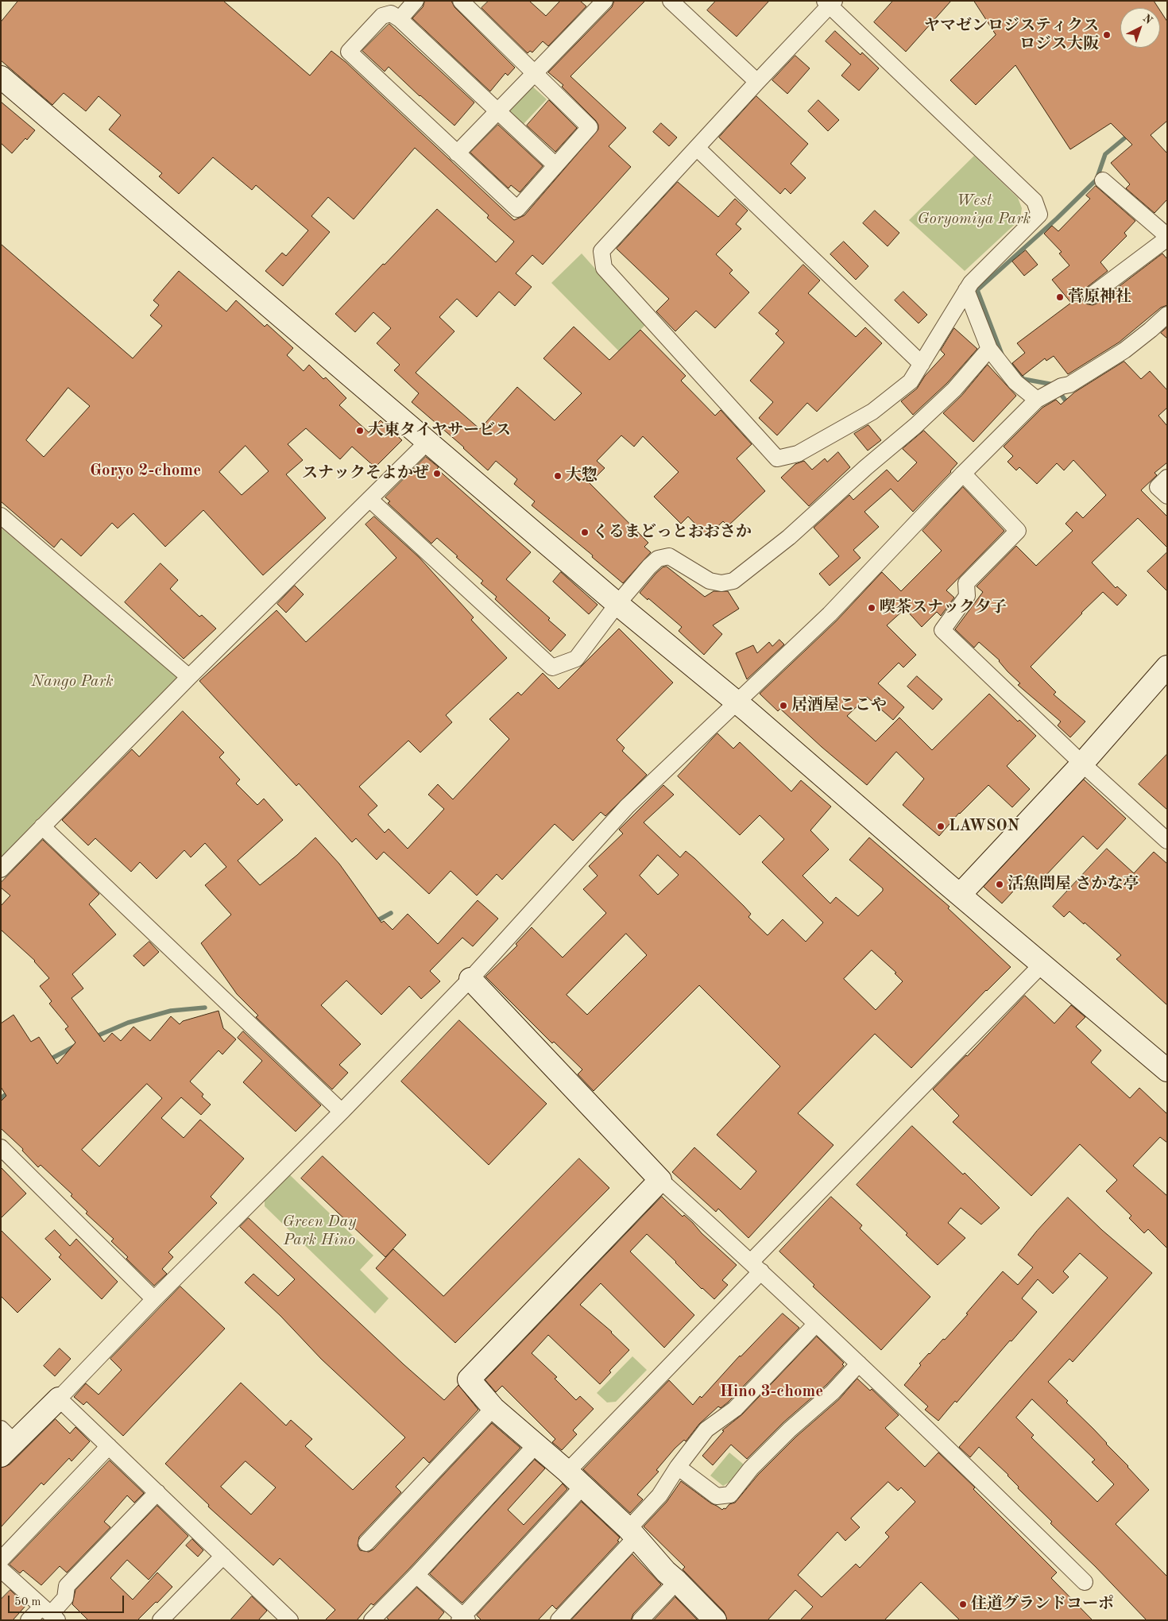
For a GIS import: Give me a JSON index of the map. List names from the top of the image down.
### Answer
{
  "districts": ["Goryo 2-chome", "Hino 3-chome"],
  "parks": ["West Goryomiya Park", "Nango Park", "Green Day Park Hino"],
  "places": [
    "ヤマゼンロジスティクス ロジス大阪",
    "菅原神社",
    "大東タイヤサービス",
    "スナックそよかぜ",
    "大惣",
    "くるまどっとおおさか",
    "喫茶スナック夕子",
    "居酒屋ここや",
    "LAWSON",
    "活魚問屋 さかな亭",
    "住道グランドコーポ"
  ],
  "scale_bar": "50 m",
  "north": "top right"
}
